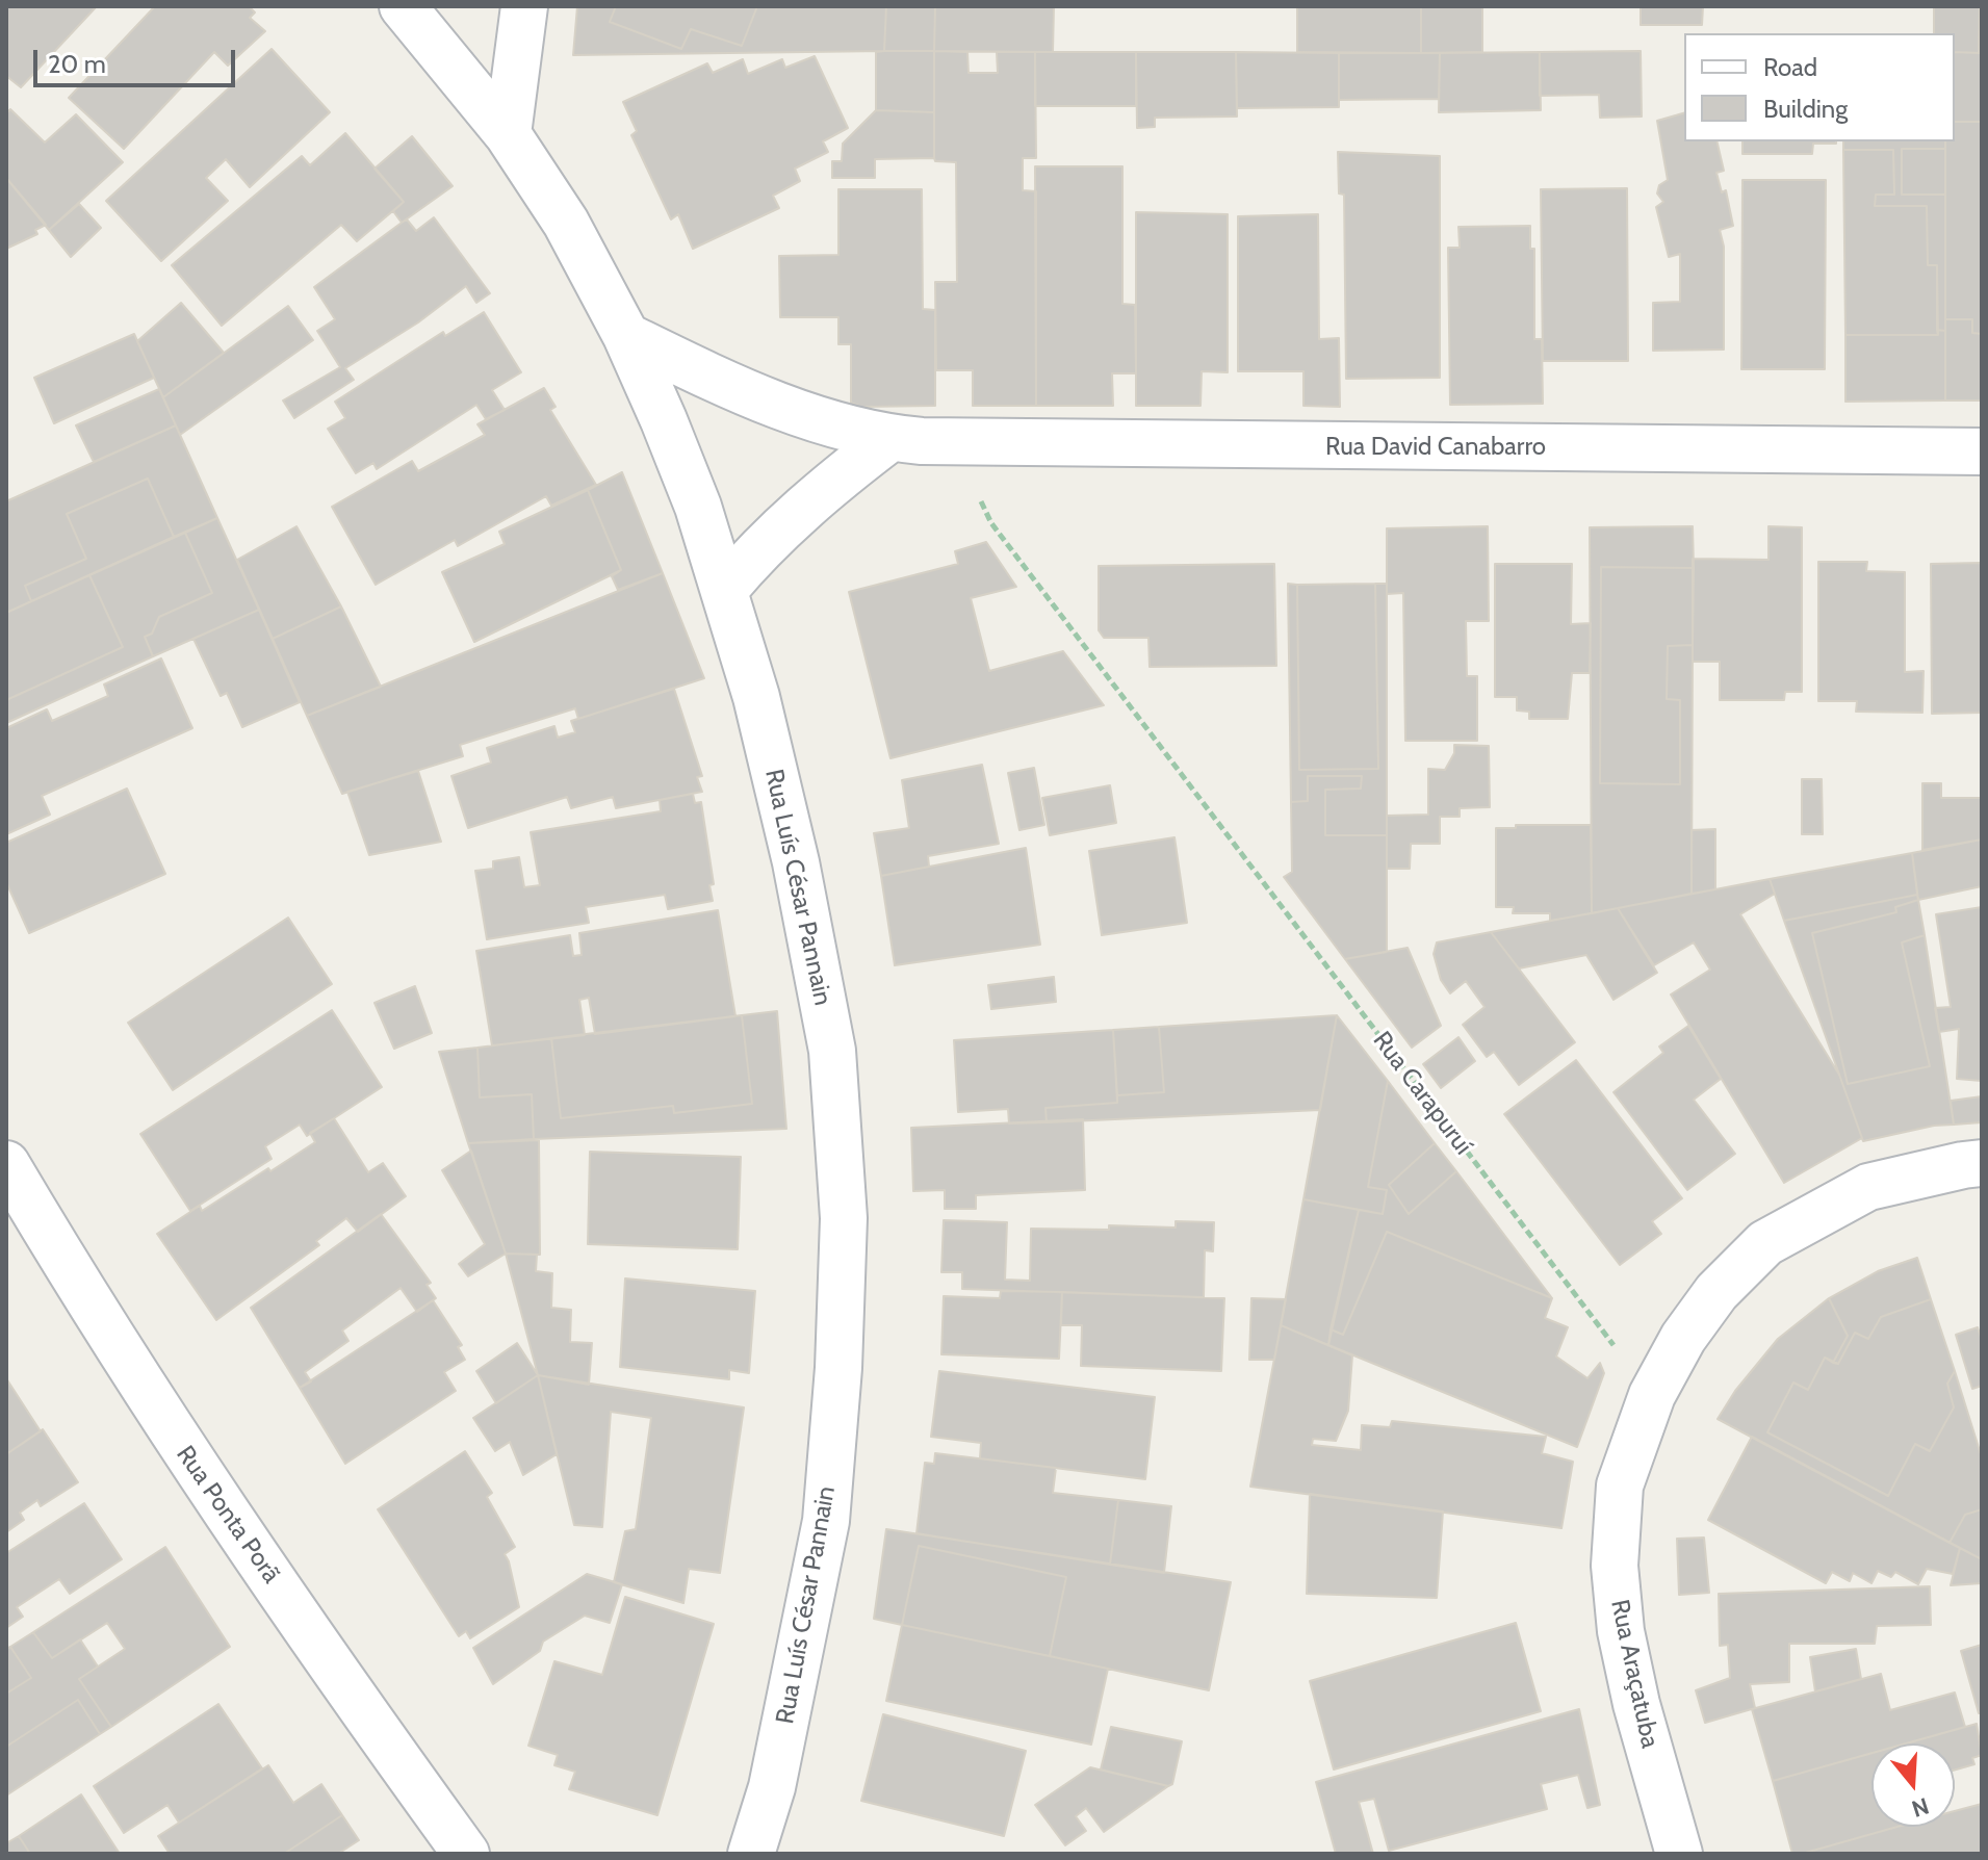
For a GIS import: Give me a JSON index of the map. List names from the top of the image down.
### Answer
{
  "streets": {
    "street": [
      "Rua David Canabarro",
      "Rua Luís César Pannain",
      "Rua Ponta Porã",
      "Rua Araçatuba"
    ],
    "path": ["Rua Carapuruí"]
  },
  "crossings": [
    ["Rua David Canabarro", "Rua Luís César Pannain"],
    ["Rua David Canabarro", "Rua Carapuruí"],
    ["Rua Carapuruí", "Rua Araçatuba"]
  ],
  "legend": ["Road", "Building"],
  "scale_bar": "20 m",
  "north": "bottom"
}
